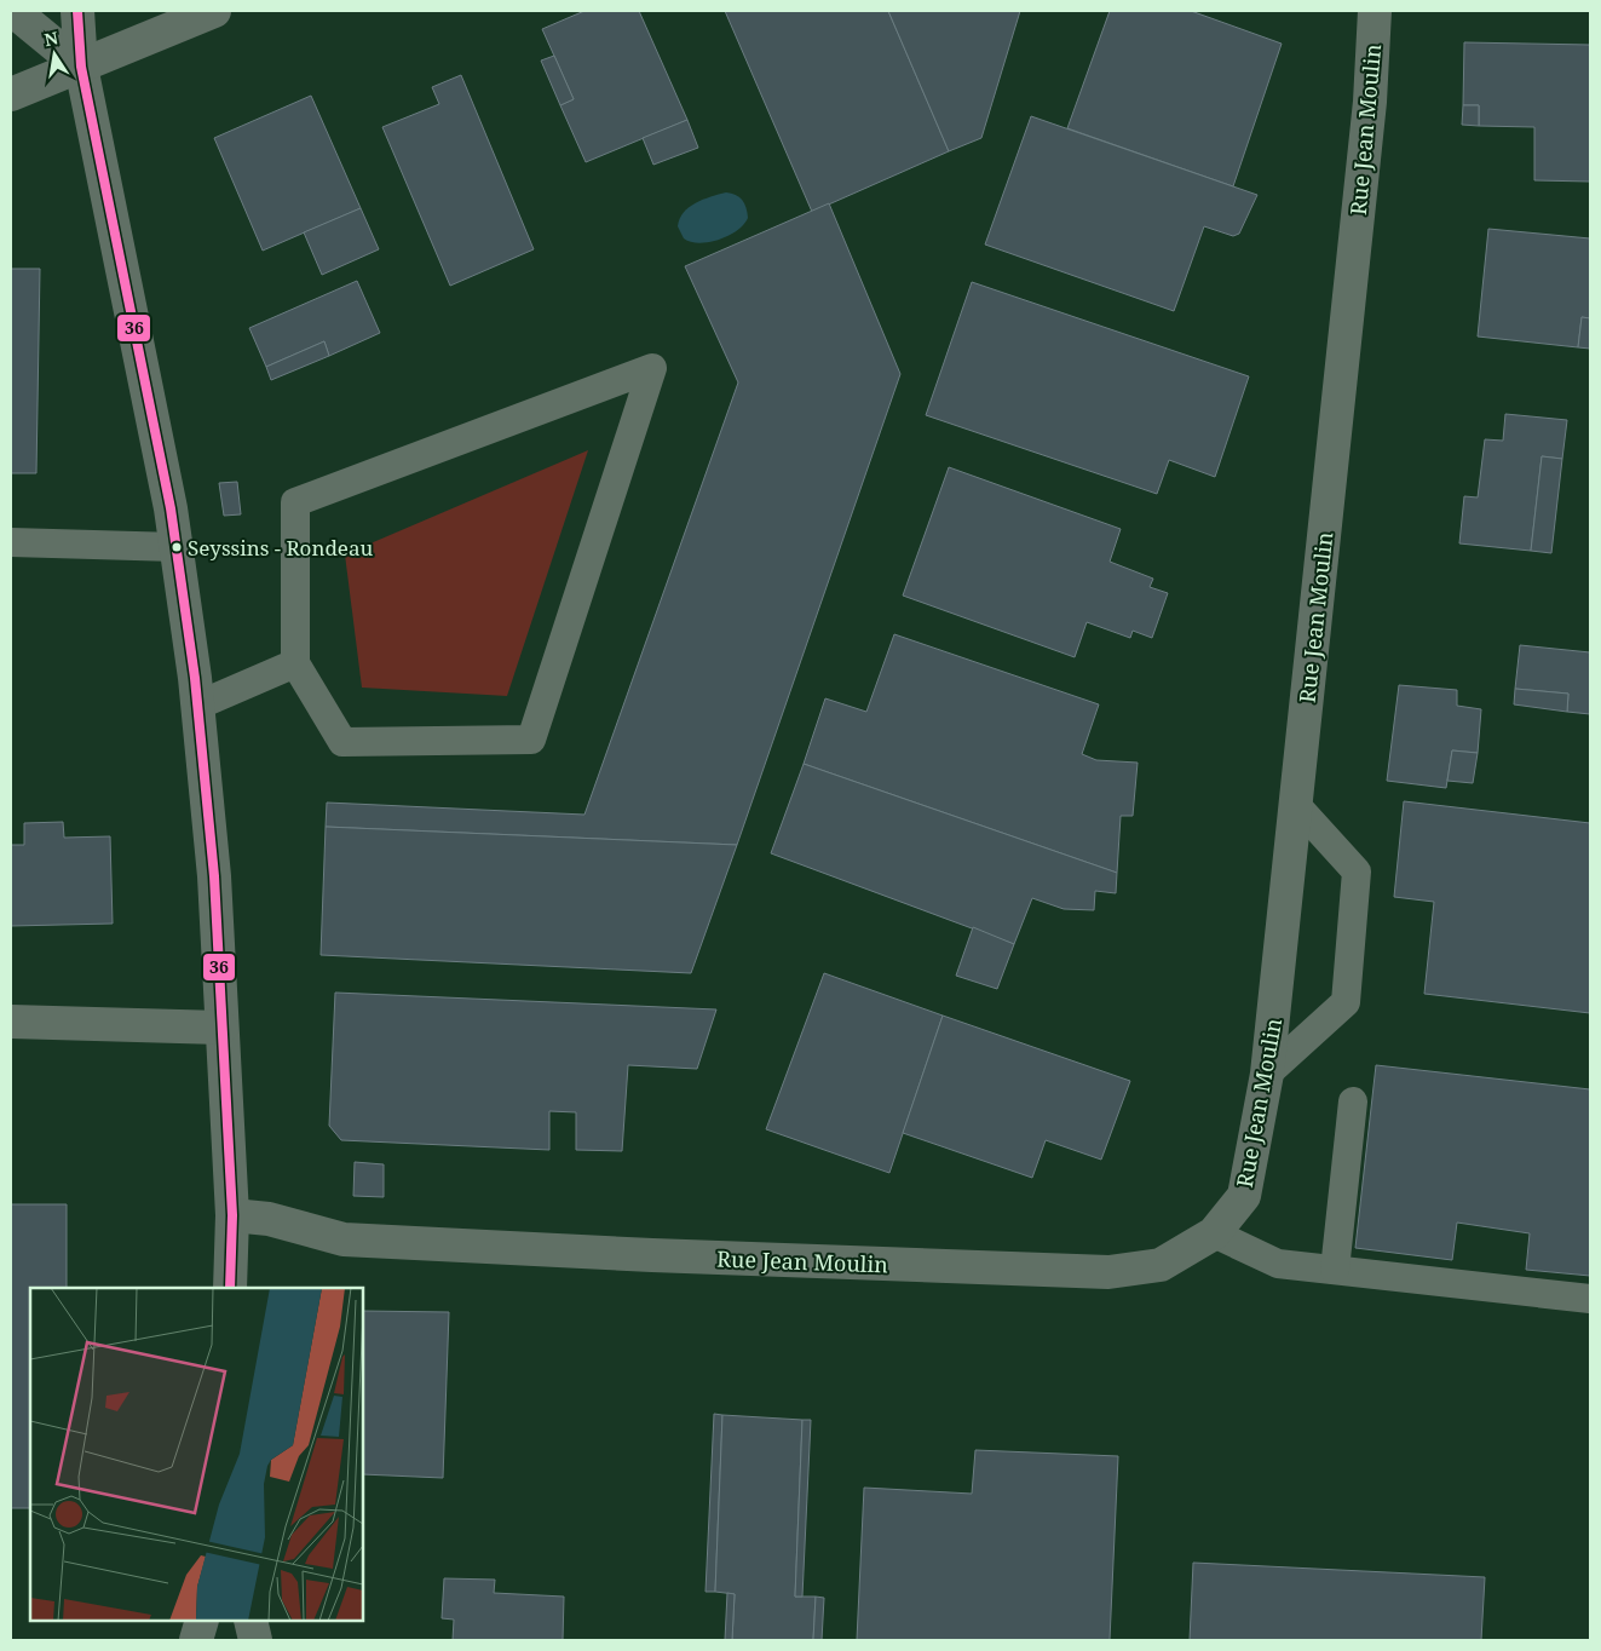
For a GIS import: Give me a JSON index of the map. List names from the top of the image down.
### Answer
{
  "streets": {
    "street": ["Rue Jean Moulin"]
  },
  "places": ["Seyssins - Rondeau"],
  "lines": ["transit line 36"],
  "north": "top"
}
